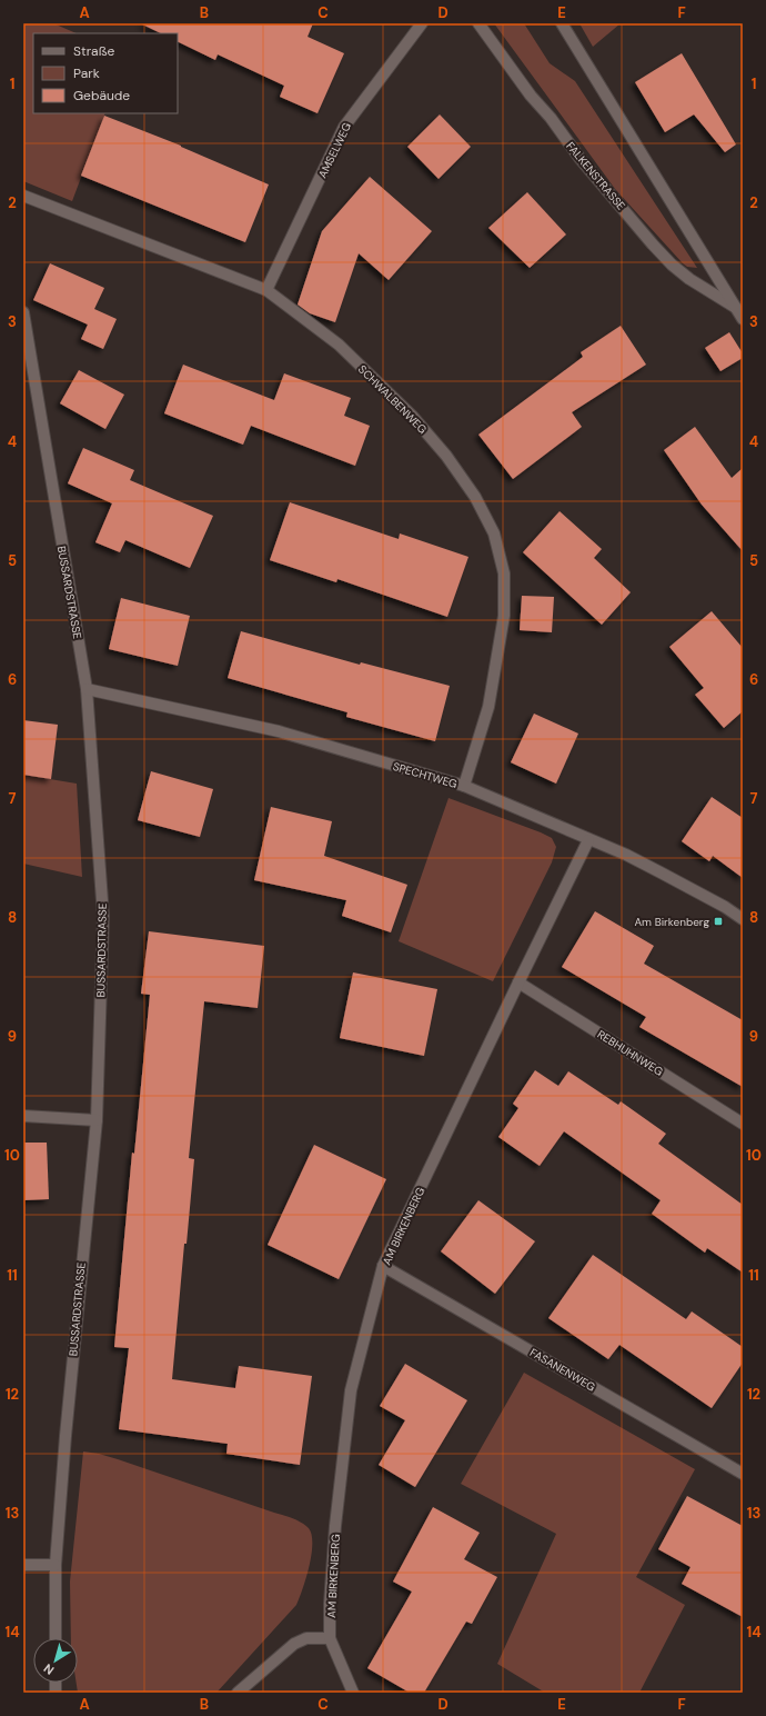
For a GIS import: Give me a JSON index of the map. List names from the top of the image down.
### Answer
{
  "streets": {
    "street": [
      "AMSELWEG",
      "FALKENSTRASSE",
      "SCHWALBENWEG",
      "BUSSARDSTRASSE",
      "SPECHTWEG",
      "REBHUHNWEG",
      "AM BIRKENBERG",
      "FASANENWEG"
    ]
  },
  "crossings": [
    ["AMSELWEG", "SCHWALBENWEG"],
    ["SCHWALBENWEG", "SPECHTWEG"],
    ["BUSSARDSTRASSE", "SPECHTWEG"],
    ["SPECHTWEG", "AM BIRKENBERG"],
    ["REBHUHNWEG", "AM BIRKENBERG"],
    ["AM BIRKENBERG", "FASANENWEG"]
  ],
  "places": {
    "transit": ["Am Birkenberg"]
  },
  "legend": ["Straße", "Park", "Gebäude"],
  "north": "bottom left",
  "grid": {
    "columns": [
      "A",
      "B",
      "C",
      "D",
      "E",
      "F"
    ],
    "rows": [
      "1",
      "2",
      "3",
      "4",
      "5",
      "6",
      "7",
      "8",
      "9",
      "10",
      "11",
      "12",
      "13",
      "14"
    ]
  }
}
